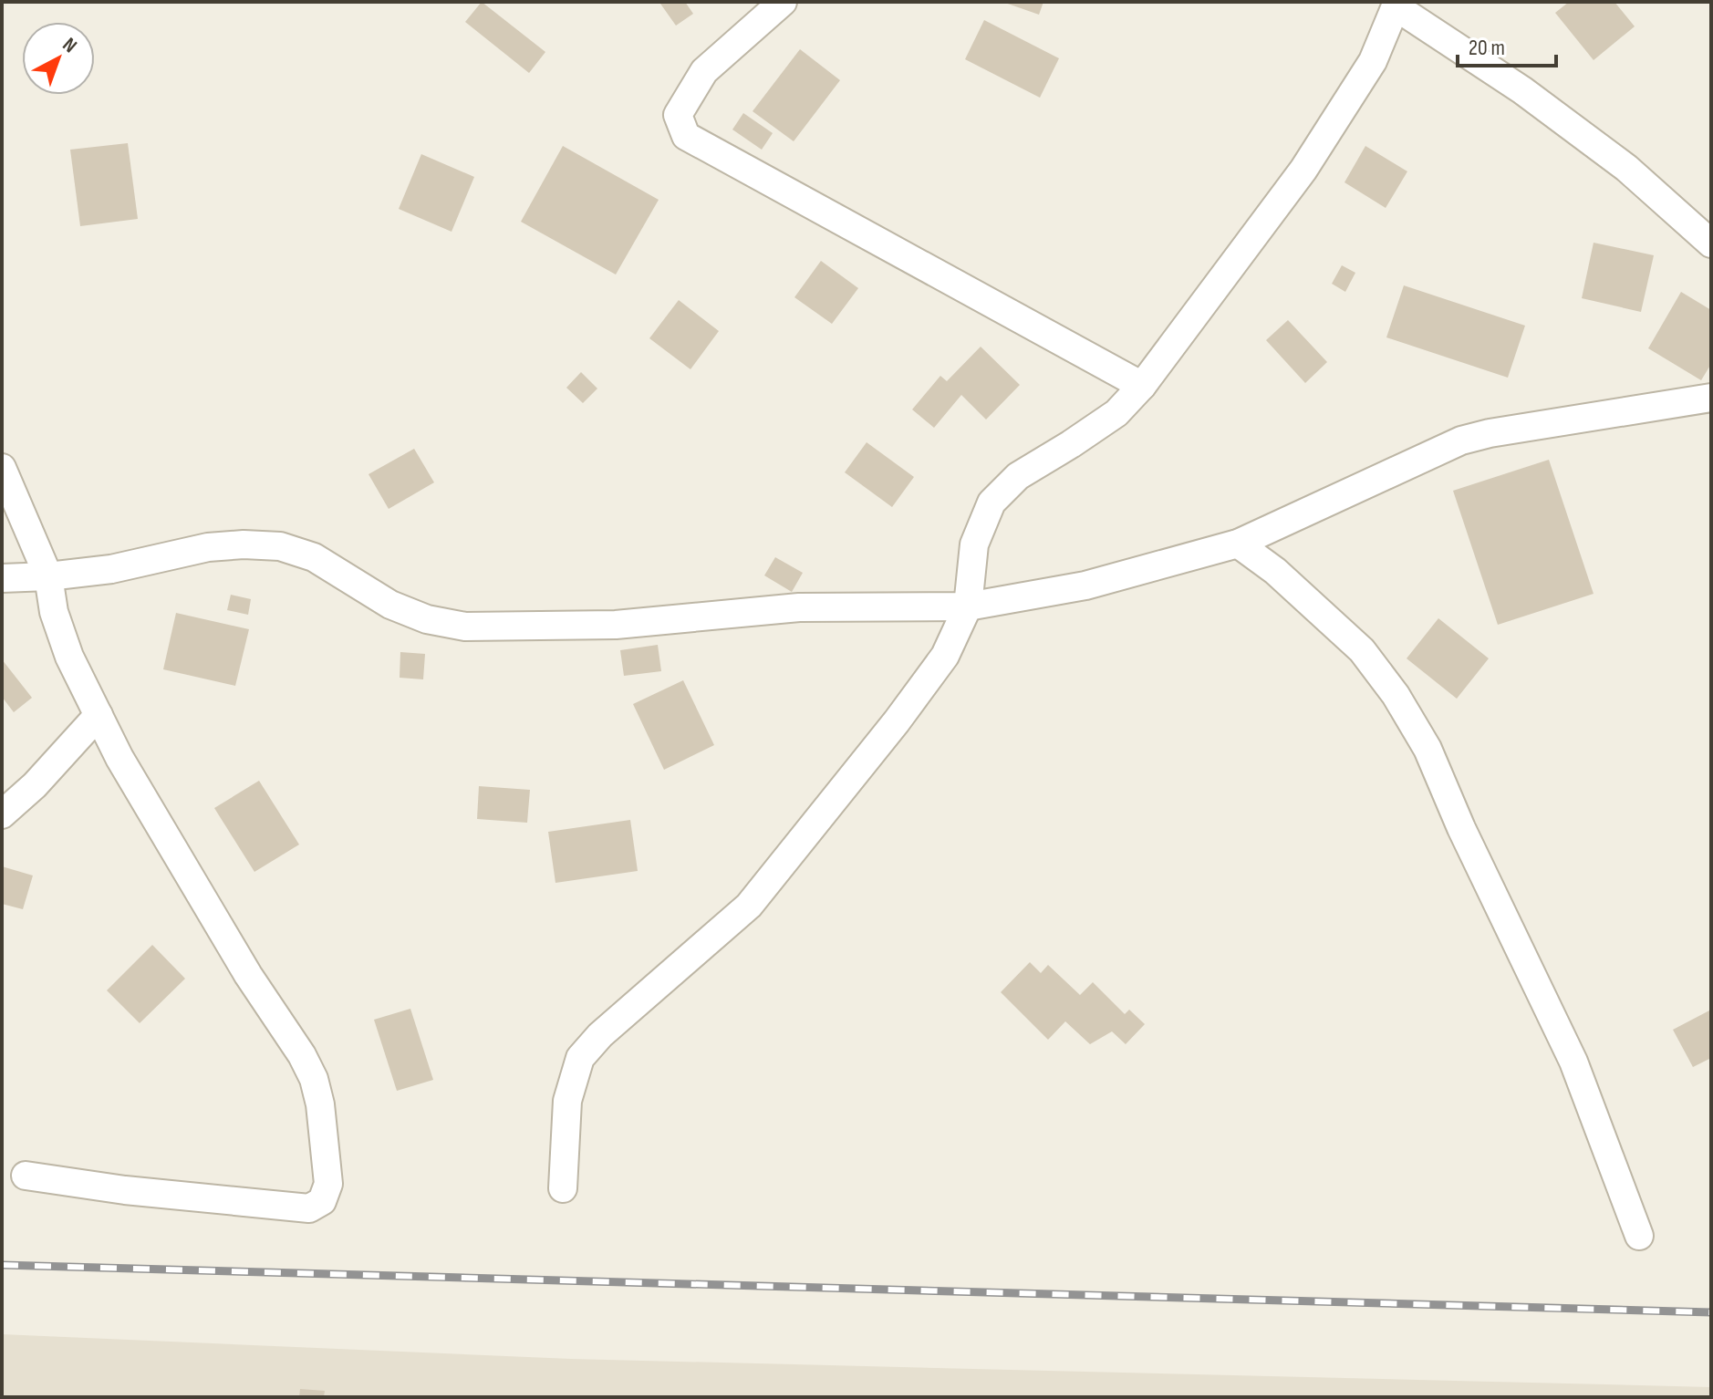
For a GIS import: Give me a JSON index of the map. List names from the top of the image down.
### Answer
{
  "scale_bar": "20 m",
  "north": "top right"
}
